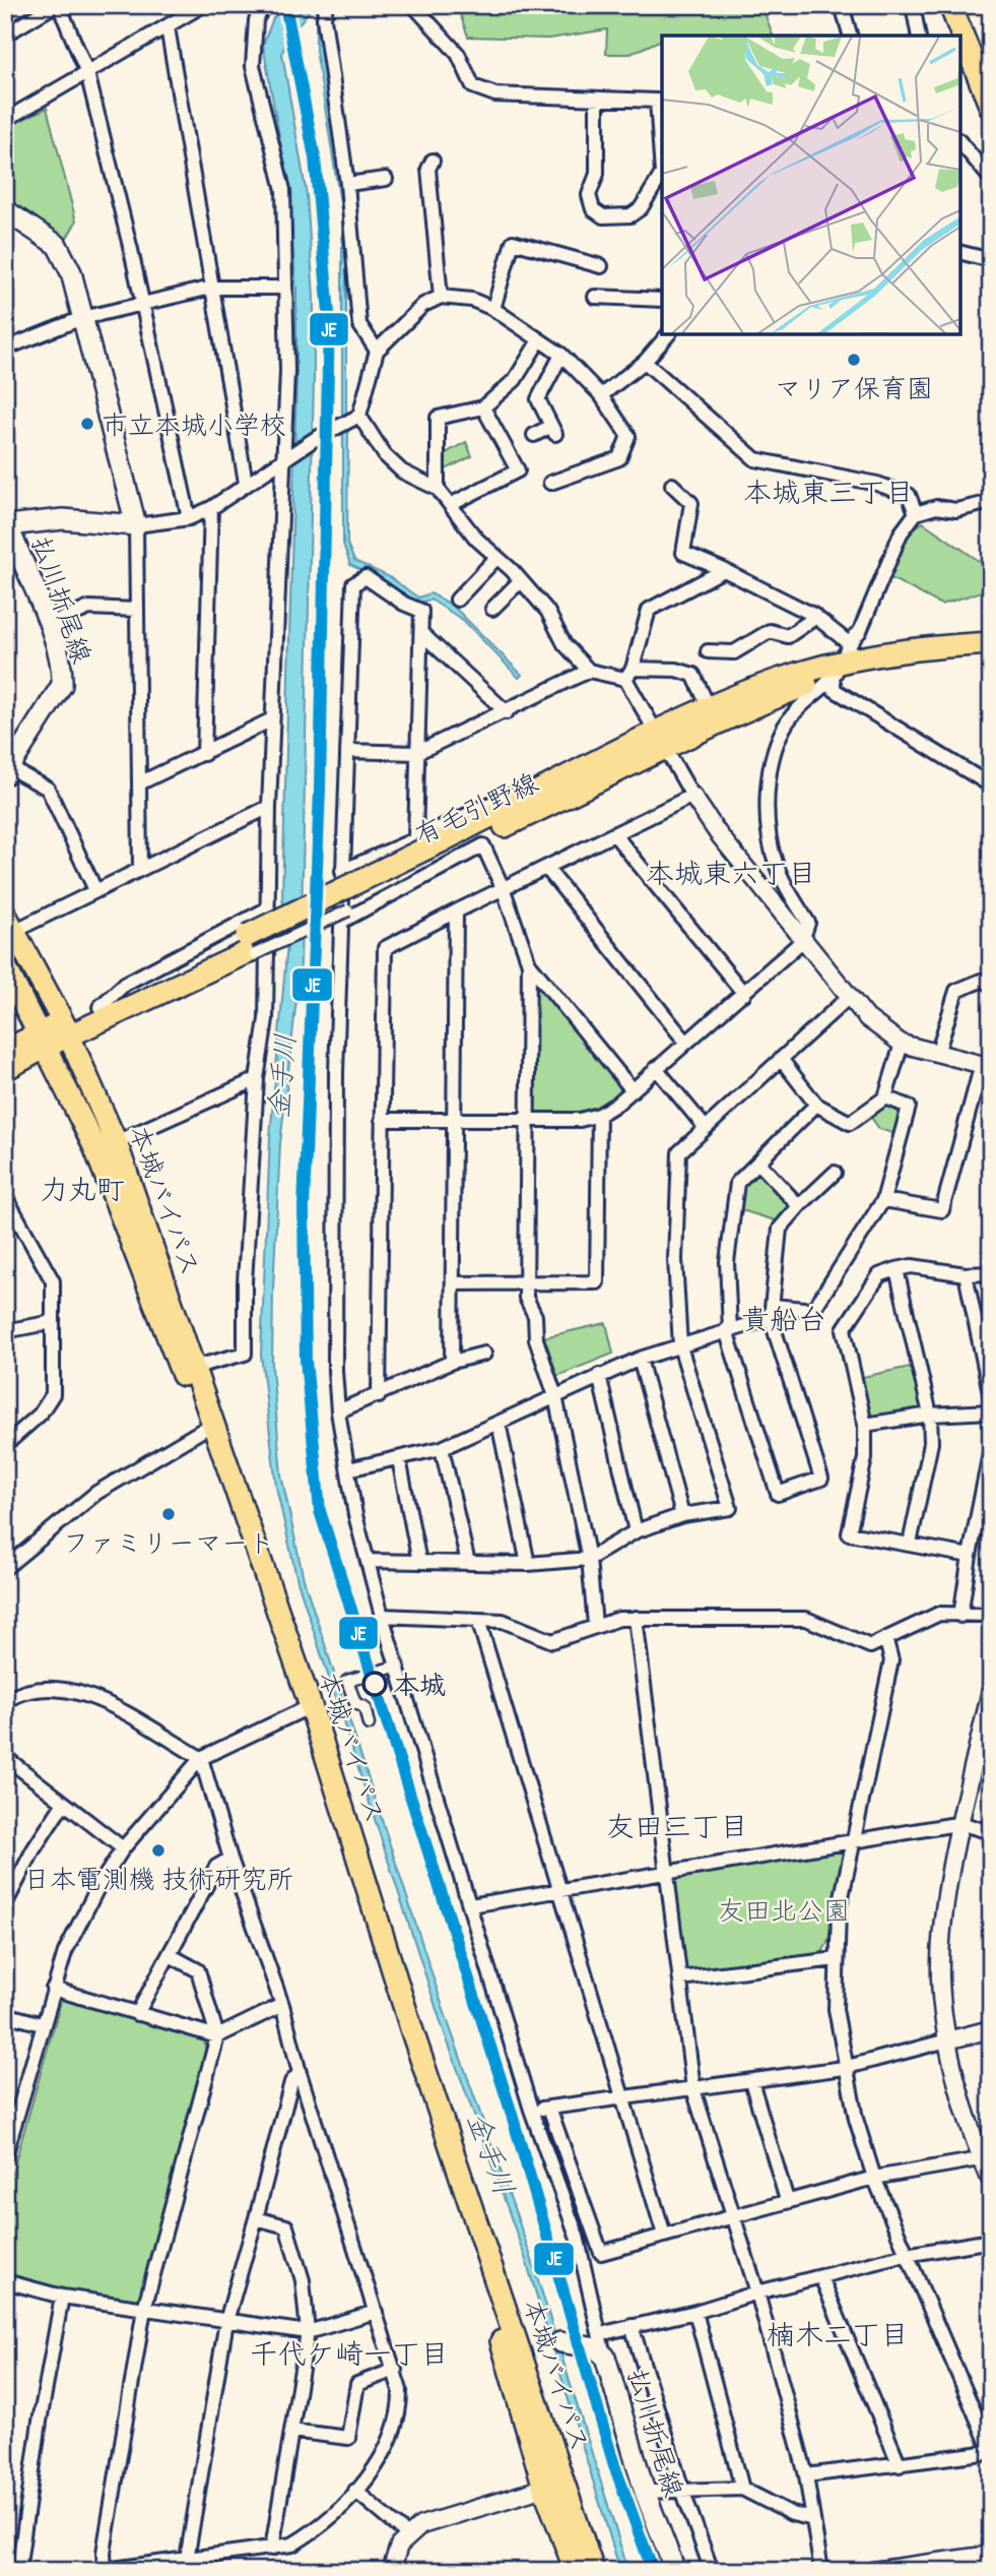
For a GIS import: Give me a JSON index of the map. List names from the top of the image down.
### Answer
{
  "streets": {
    "main road": ["払川折尾線", "有毛引野線", "本城バイパス"]
  },
  "crossings": [
    ["有毛引野線", "本城バイパス"]
  ],
  "districts": [
    "本城東三丁目",
    "本城東六丁目",
    "力丸町",
    "貴船台",
    "友田三丁目",
    "楠木二丁目",
    "千代ケ崎一丁目"
  ],
  "water": ["金手川"],
  "parks": ["友田北公園"],
  "places": [
    "マリア保育園",
    "市立本城小学校",
    "ファミリーマート",
    "本城",
    "日本電測機 技術研究所"
  ],
  "lines": ["transit line JE"]
}
